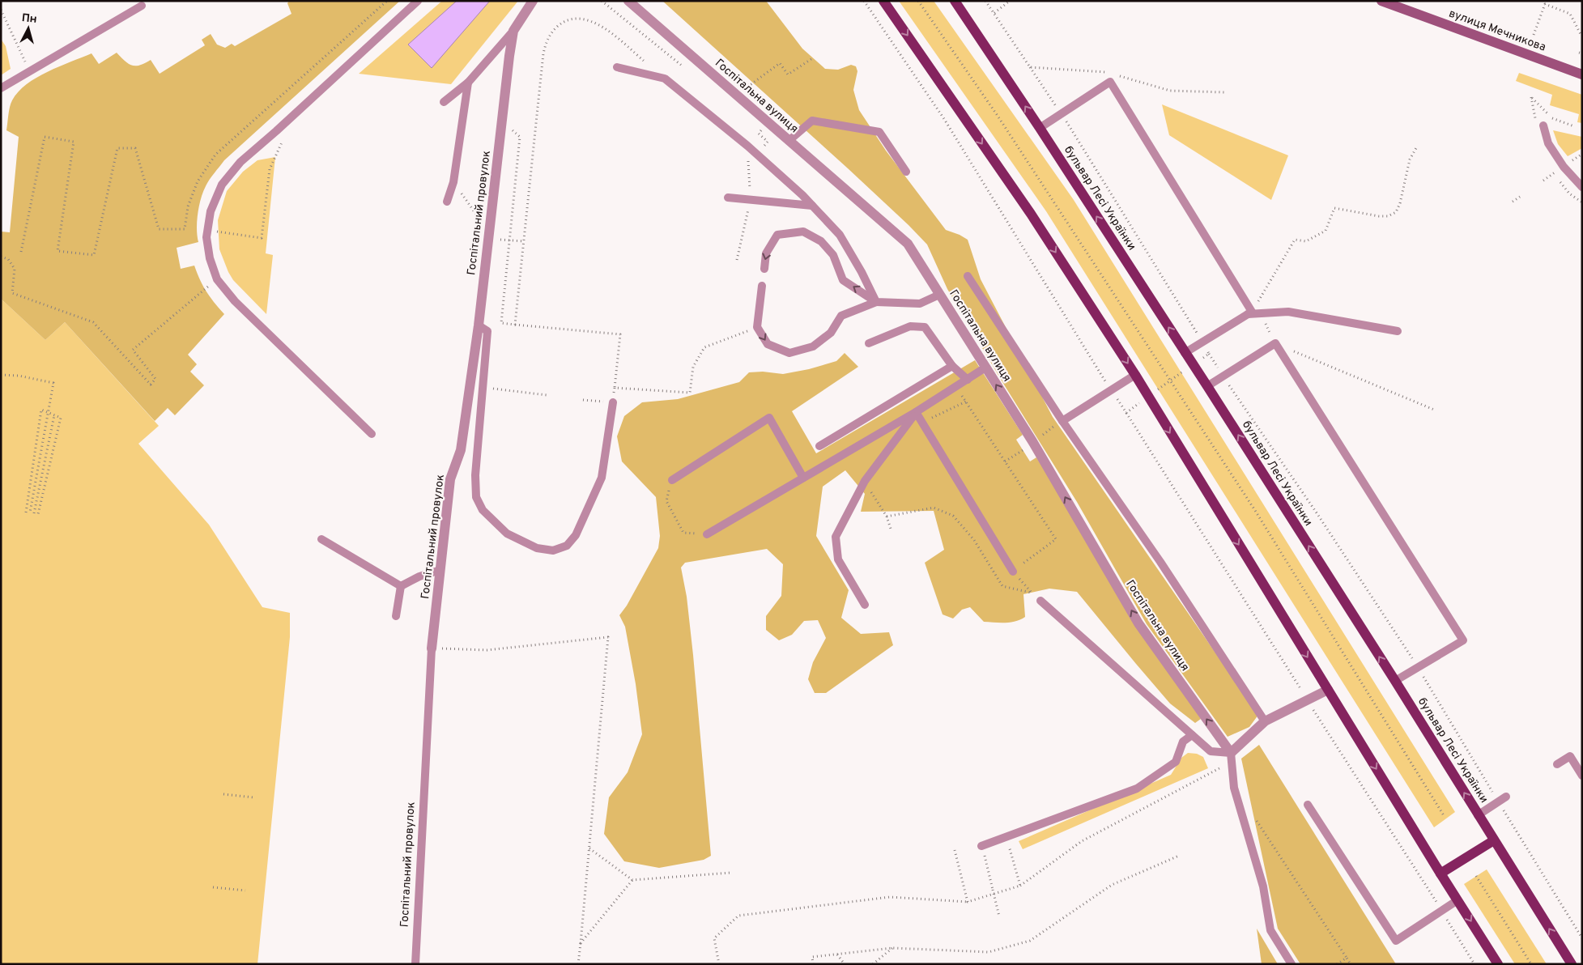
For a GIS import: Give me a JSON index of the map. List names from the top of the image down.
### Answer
{
  "streets": {
    "main road": ["бульвар Лесі Українки"],
    "street": ["вулиця Мечникова", "Госпітальна вулиця", "Госпітальний провулок"]
  },
  "one_way": ["Госпітальна вулиця"],
  "north": "top"
}
